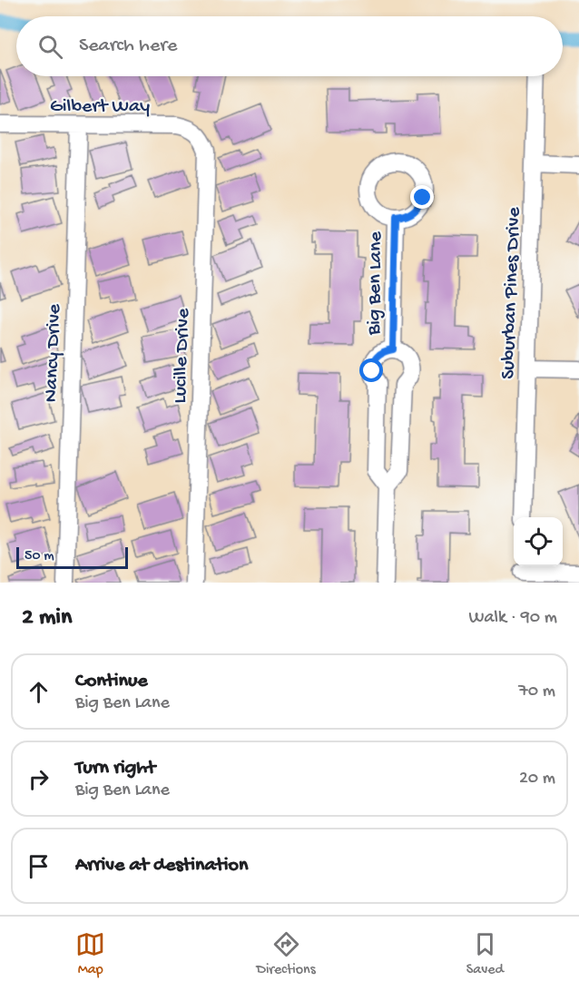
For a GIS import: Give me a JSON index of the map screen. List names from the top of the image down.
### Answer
{
  "streets": {
    "street": [
      "Gilbert Way",
      "Big Ben Lane",
      "Suburban Pines Drive",
      "Nancy Drive",
      "Lucille Drive"
    ]
  },
  "crossings": [
    ["Gilbert Way", "Nancy Drive"],
    ["Gilbert Way", "Lucille Drive"]
  ],
  "scale_bar": "50 m",
  "page": {
    "search": "Search here",
    "scale": "50 m",
    "heading": ["2 min", "Walk · 90 m"],
    "list": [
      ["Continue", "Big Ben Lane", "70 m"],
      ["Turn right", "Big Ben Lane", "20 m"],
      "Arrive at destination"
    ],
    "nav": ["Map", "Directions", "Saved"]
  }
}
